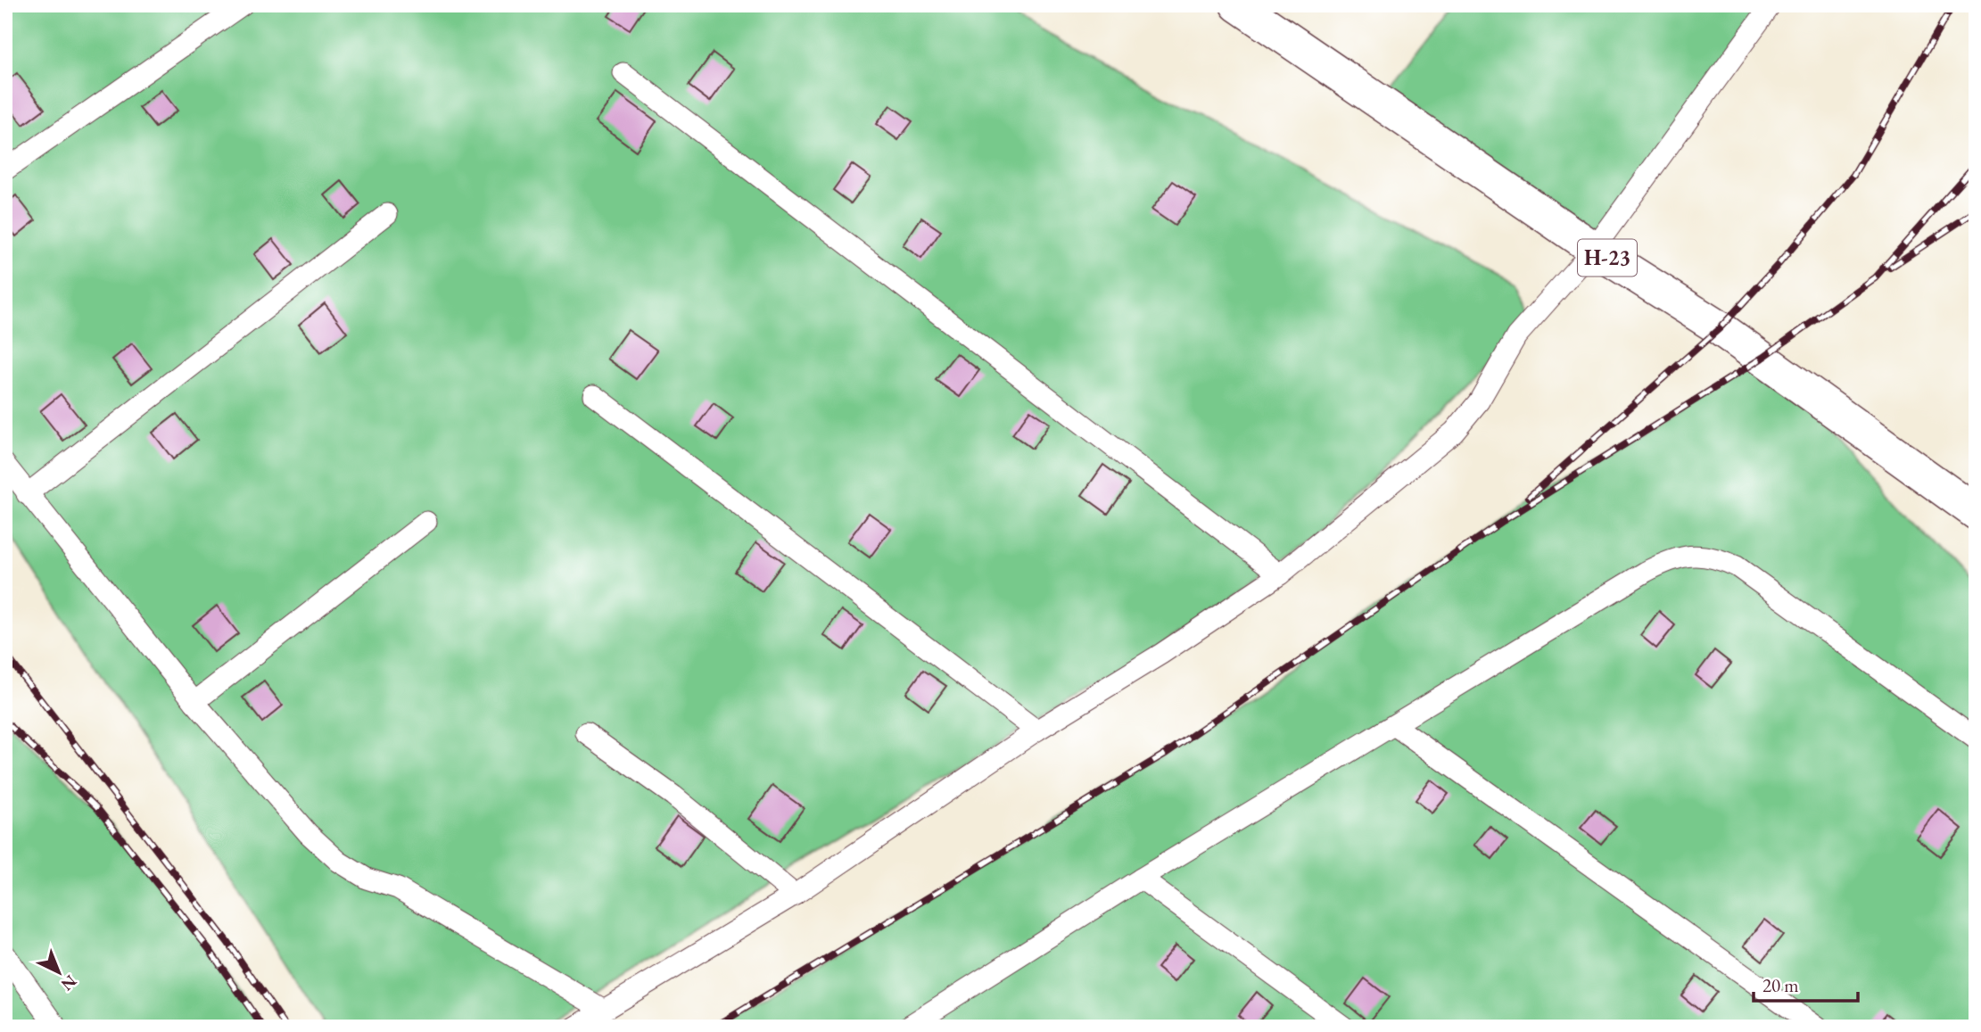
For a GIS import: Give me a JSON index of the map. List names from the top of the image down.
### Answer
{
  "streets": {
    "main road": ["Н-23"]
  },
  "scale_bar": "20 m",
  "north": "bottom right"
}
